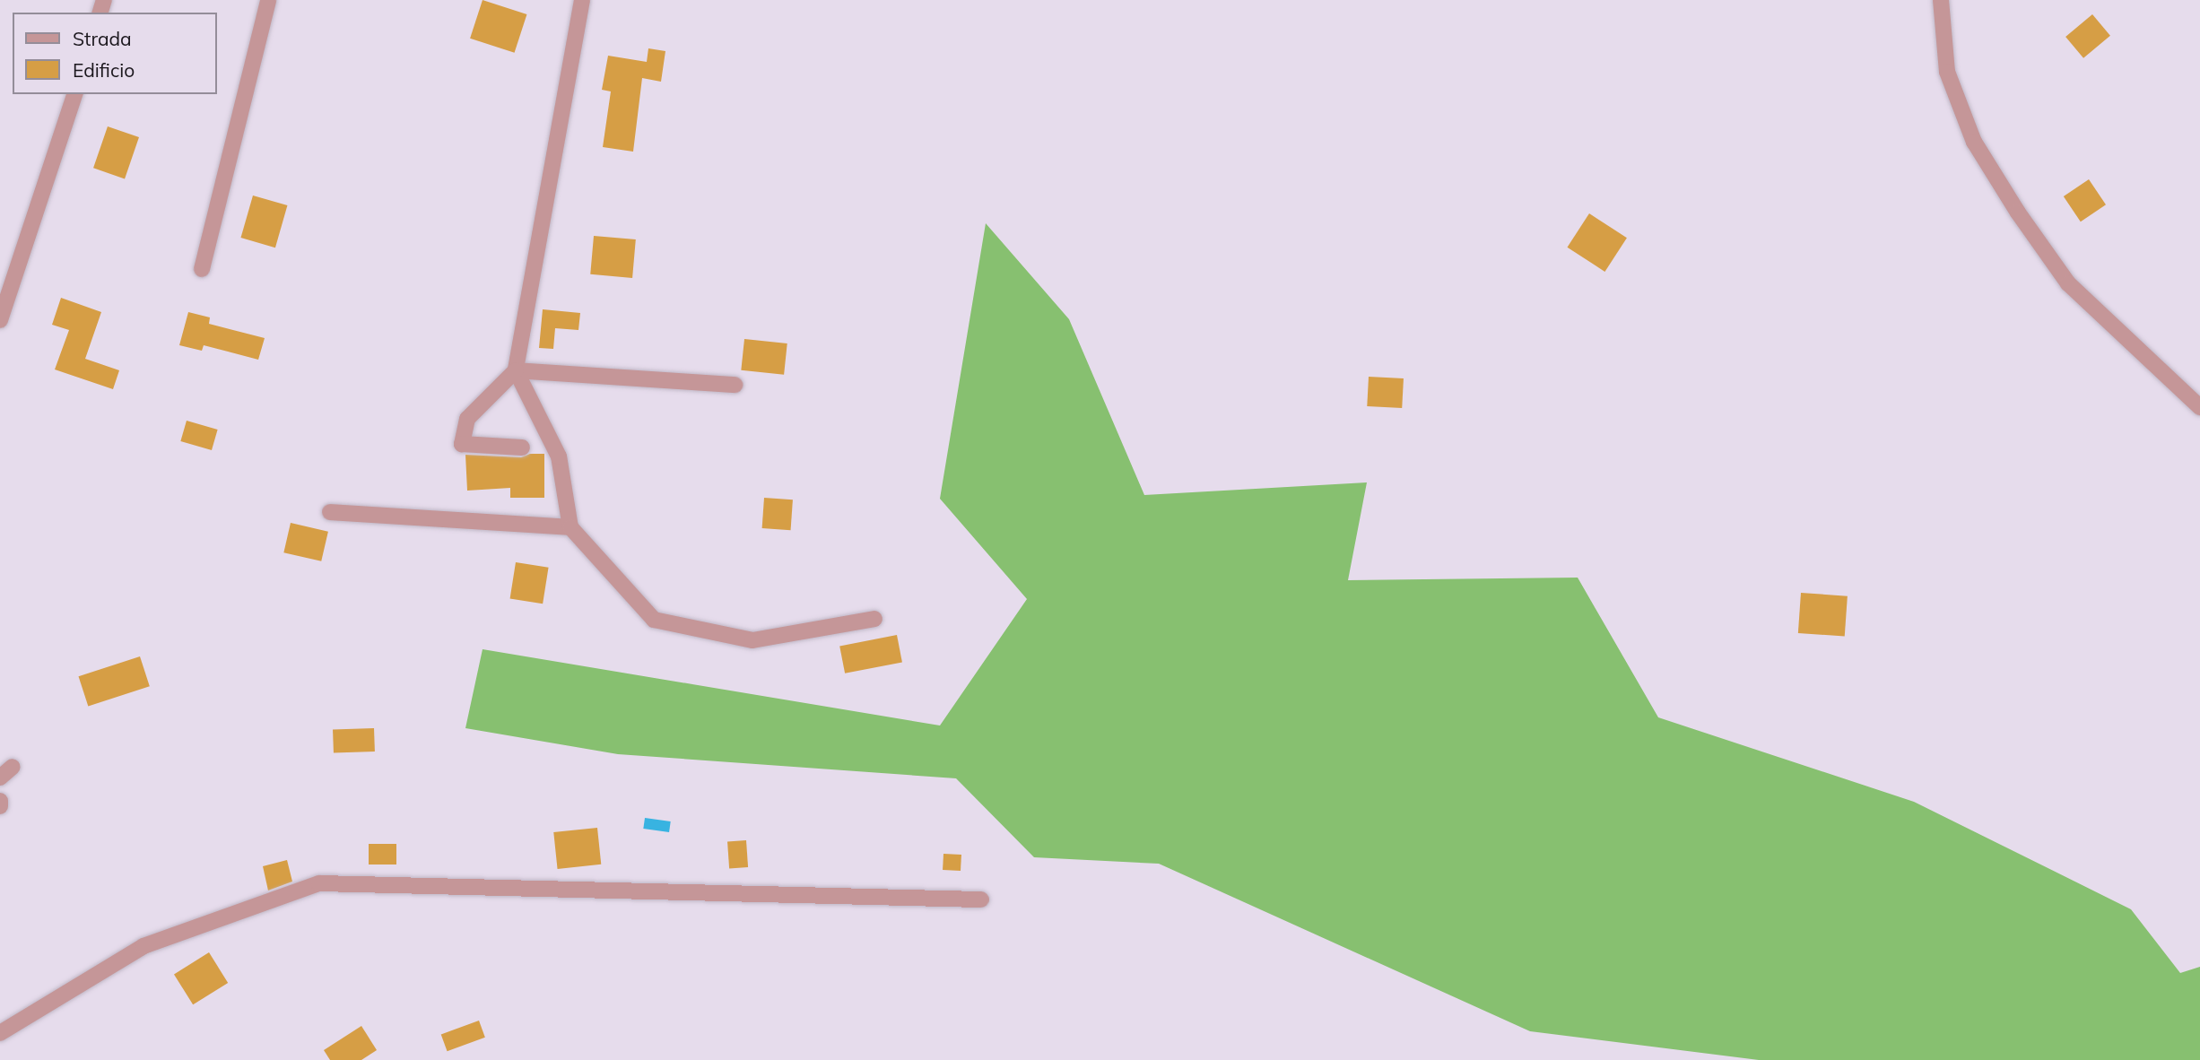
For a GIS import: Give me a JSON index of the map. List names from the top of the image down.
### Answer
{
  "legend": ["Strada", "Edificio"]
}
